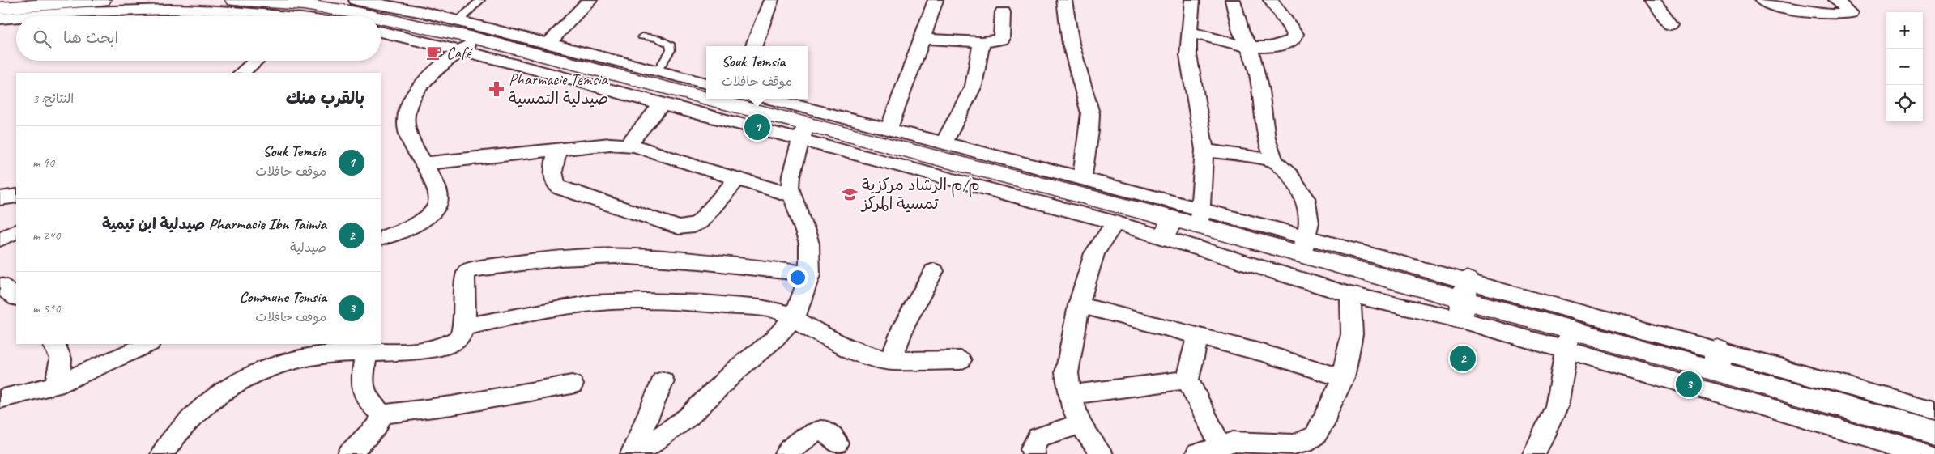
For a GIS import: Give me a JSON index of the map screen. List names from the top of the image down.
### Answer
{
  "places": {
    "cafe": ["Café"],
    "pharmacy": ["Pharmacie Temsia صيدلية التمسية"],
    "school or university": ["م/م الرشاد مركزية تمسية المركز"]
  },
  "page": {
    "map_buttons": ["+", "−"],
    "search": "ابحث هنا",
    "popup": ["Souk Temsia", "موقف حافلات"],
    "heading": ["بالقرب منك", "النتائج: 3"],
    "pins": ["1", "2", "3"],
    "list": [
      {
        "mark": "1",
        "name": "Souk Temsia",
        "note": "موقف حافلات",
        "value": "90 m"
      },
      {
        "mark": "2",
        "name": "Pharmacie Ibn Taimia صيدلية ابن تيمية",
        "note": "صيدلية",
        "value": "240 m"
      },
      {
        "mark": "3",
        "name": "Commune Temsia",
        "note": "موقف حافلات",
        "value": "310 m"
      }
    ]
  }
}
